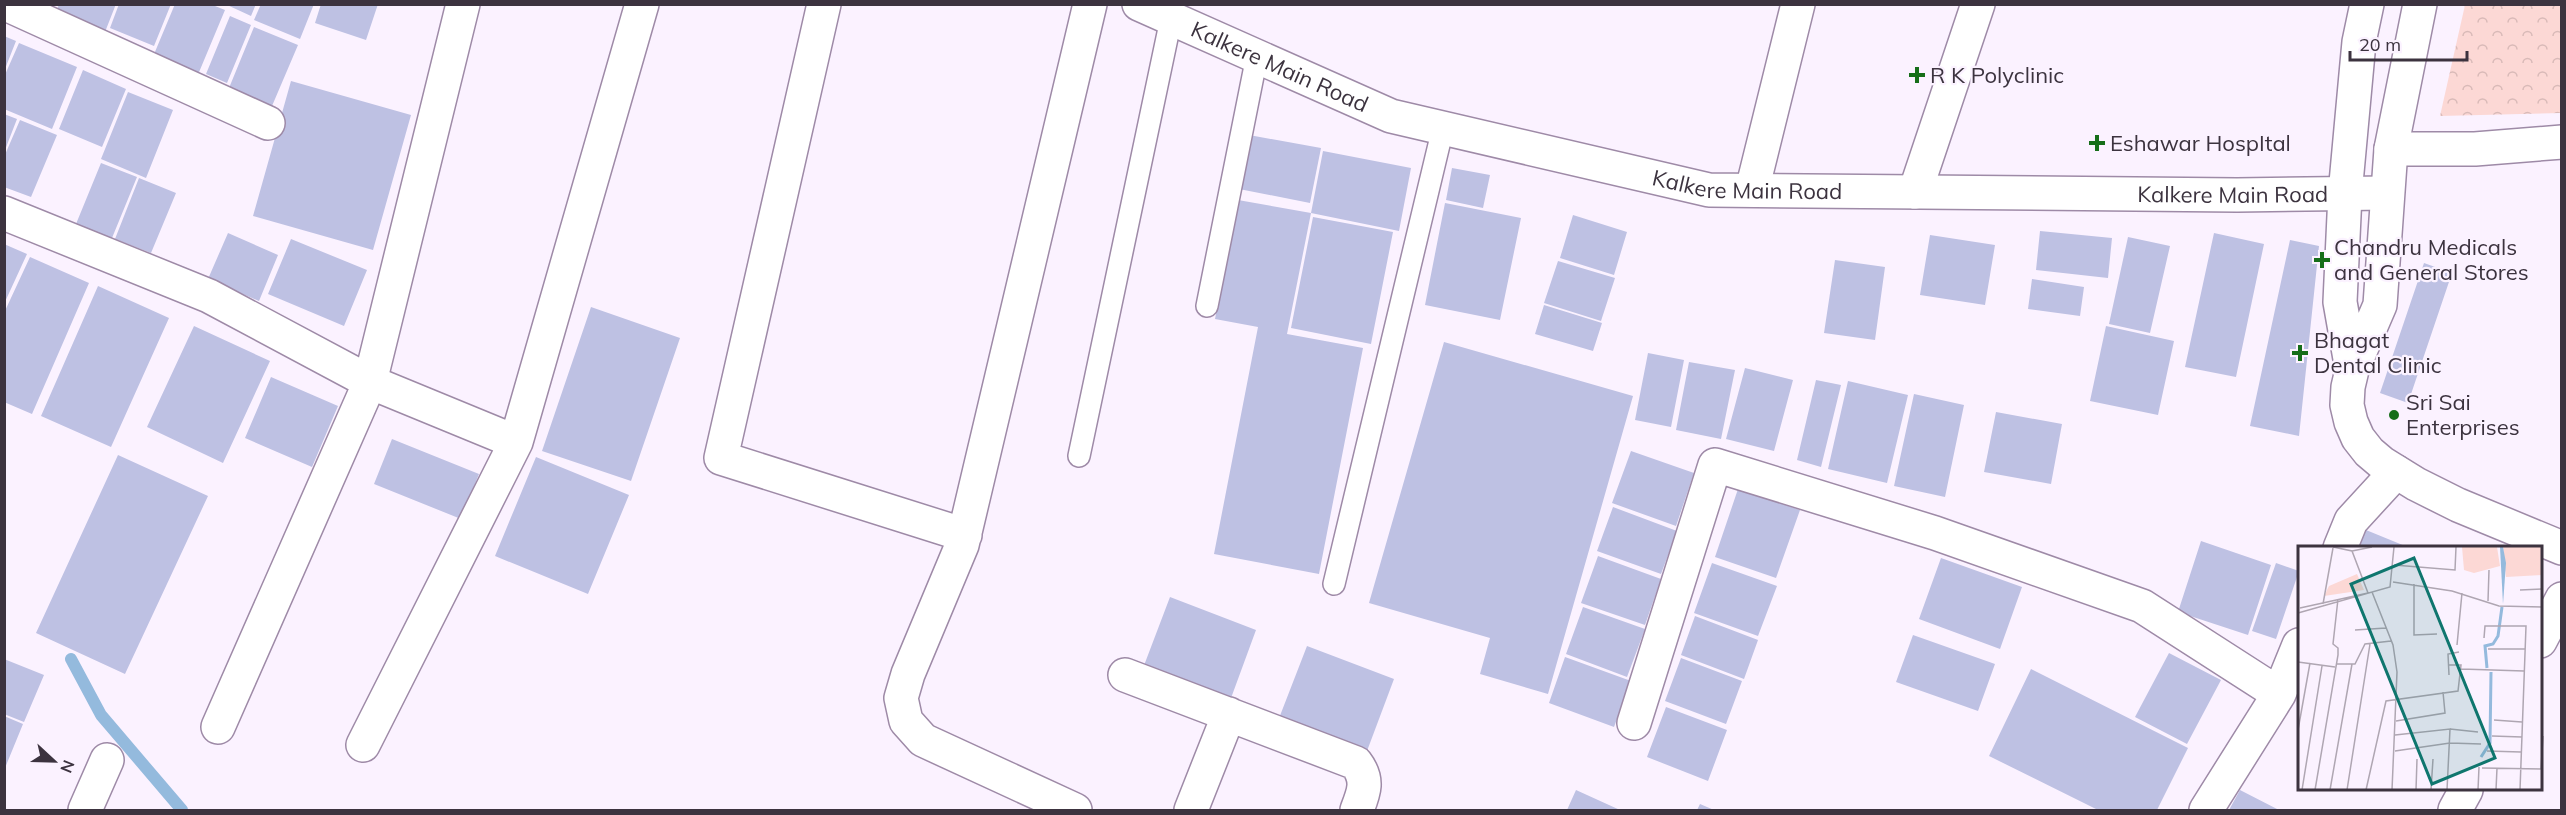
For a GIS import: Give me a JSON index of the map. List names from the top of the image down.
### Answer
{
  "streets": {
    "street": ["Kalkere Main Road"]
  },
  "places": {
    "health": [
      "R K Polyclinic",
      "Eshawar HospItal",
      "Chandru Medicals and General Stores",
      "Bhagat Dental Clinic"
    ],
    "other": ["Sri Sai Enterprises"]
  },
  "scale_bar": "20 m",
  "north": "right"
}
